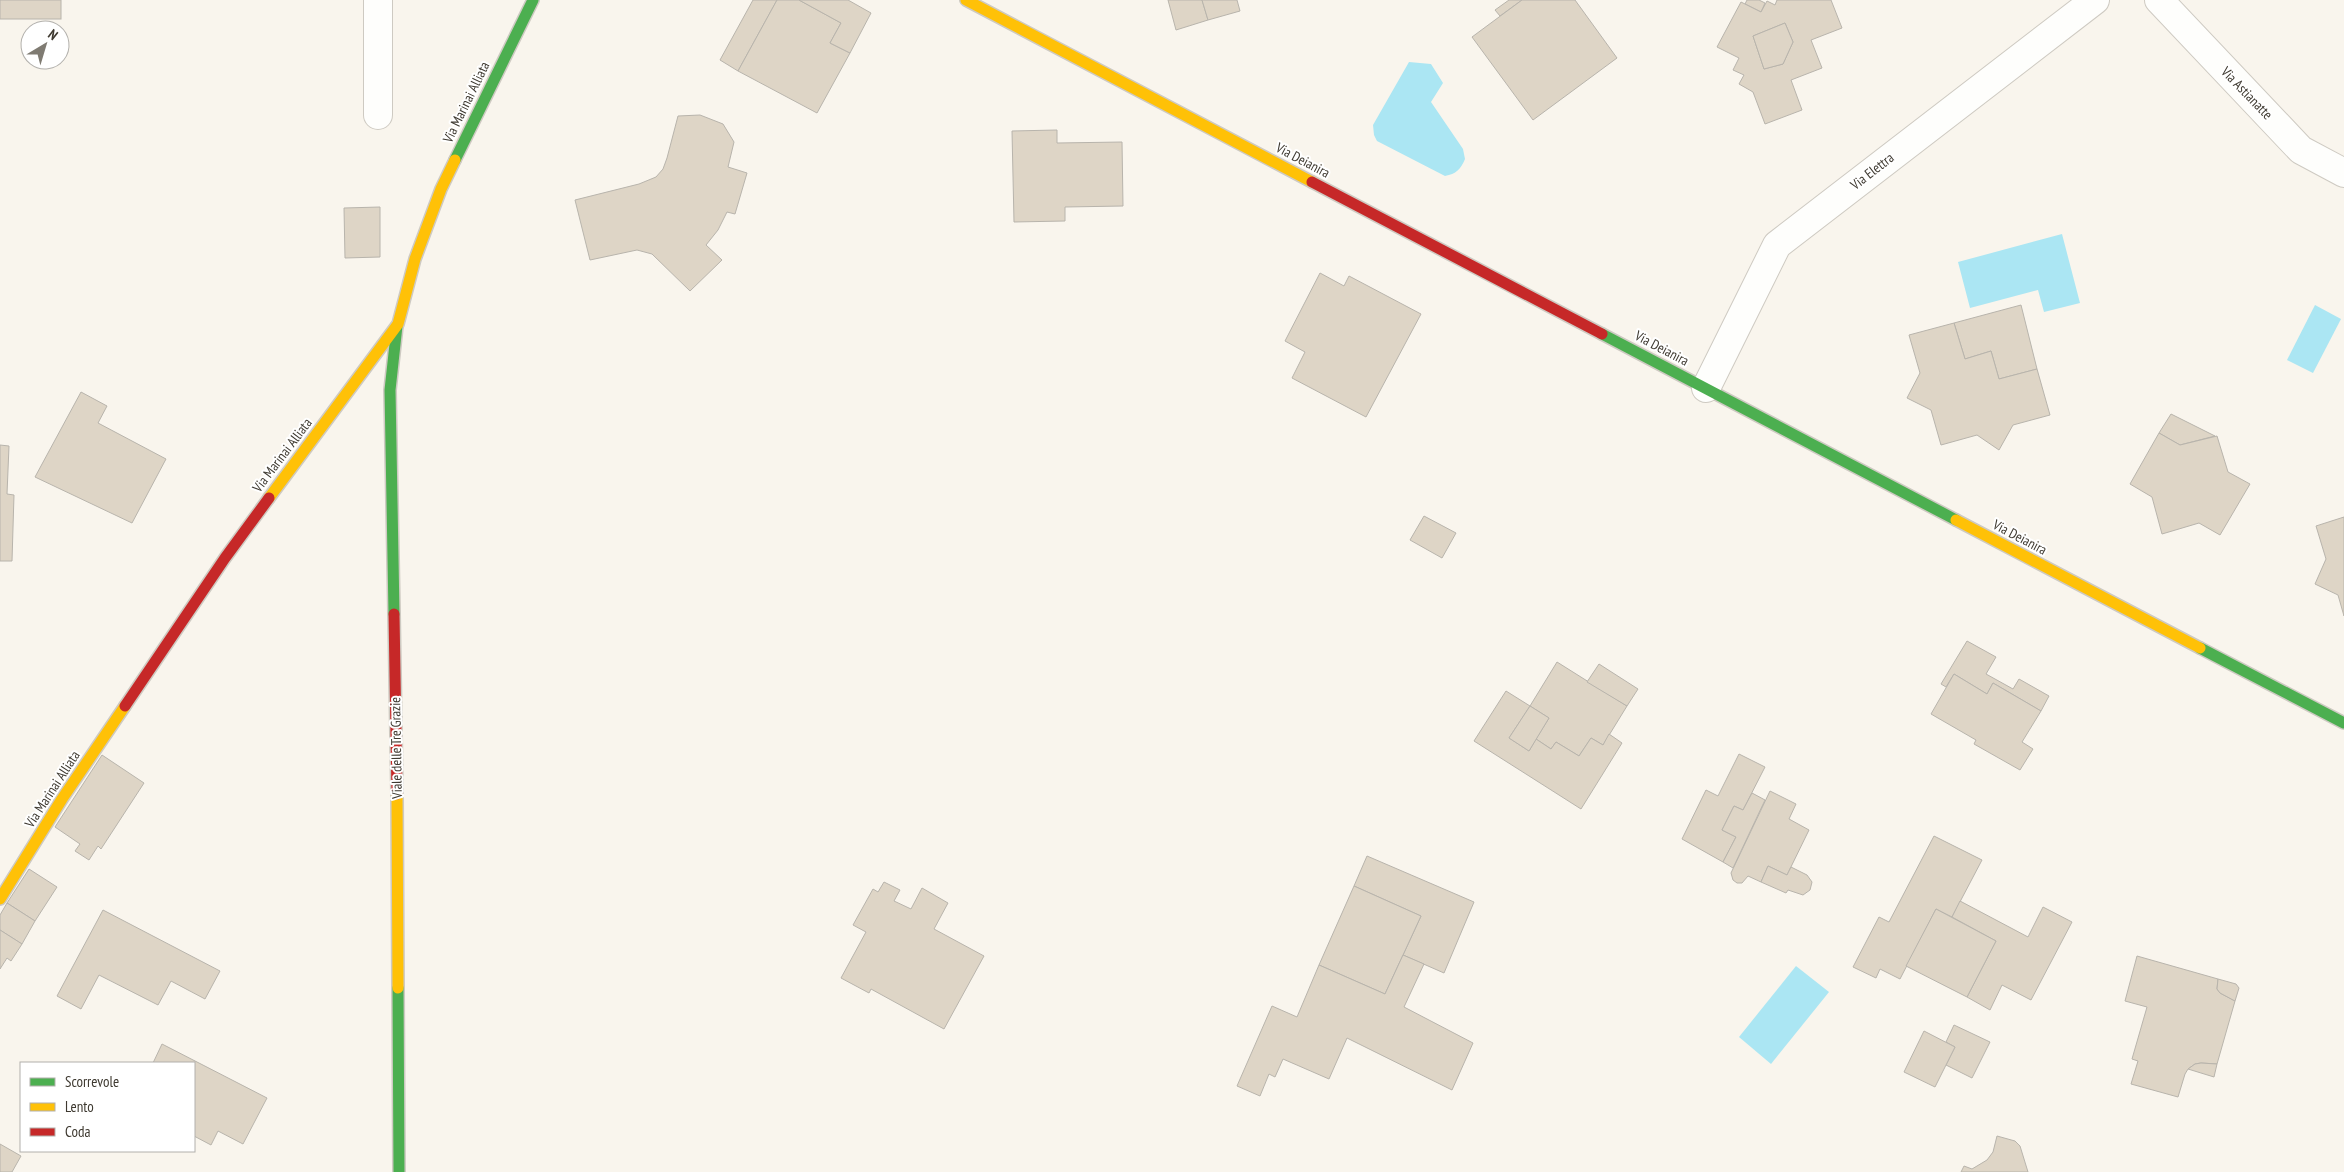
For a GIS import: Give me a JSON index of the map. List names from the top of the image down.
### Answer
{
  "streets": {
    "street": [
      "Via Astianatte",
      "Via Marinai Alliata",
      "Via Deianira",
      "Via Elettra",
      "Viale delle Tre Grazie"
    ]
  },
  "crossings": [
    ["Via Marinai Alliata", "Viale delle Tre Grazie"],
    ["Via Deianira", "Via Elettra"]
  ],
  "legend": ["Scorrevole", "Lento", "Coda"],
  "north": "top right"
}
